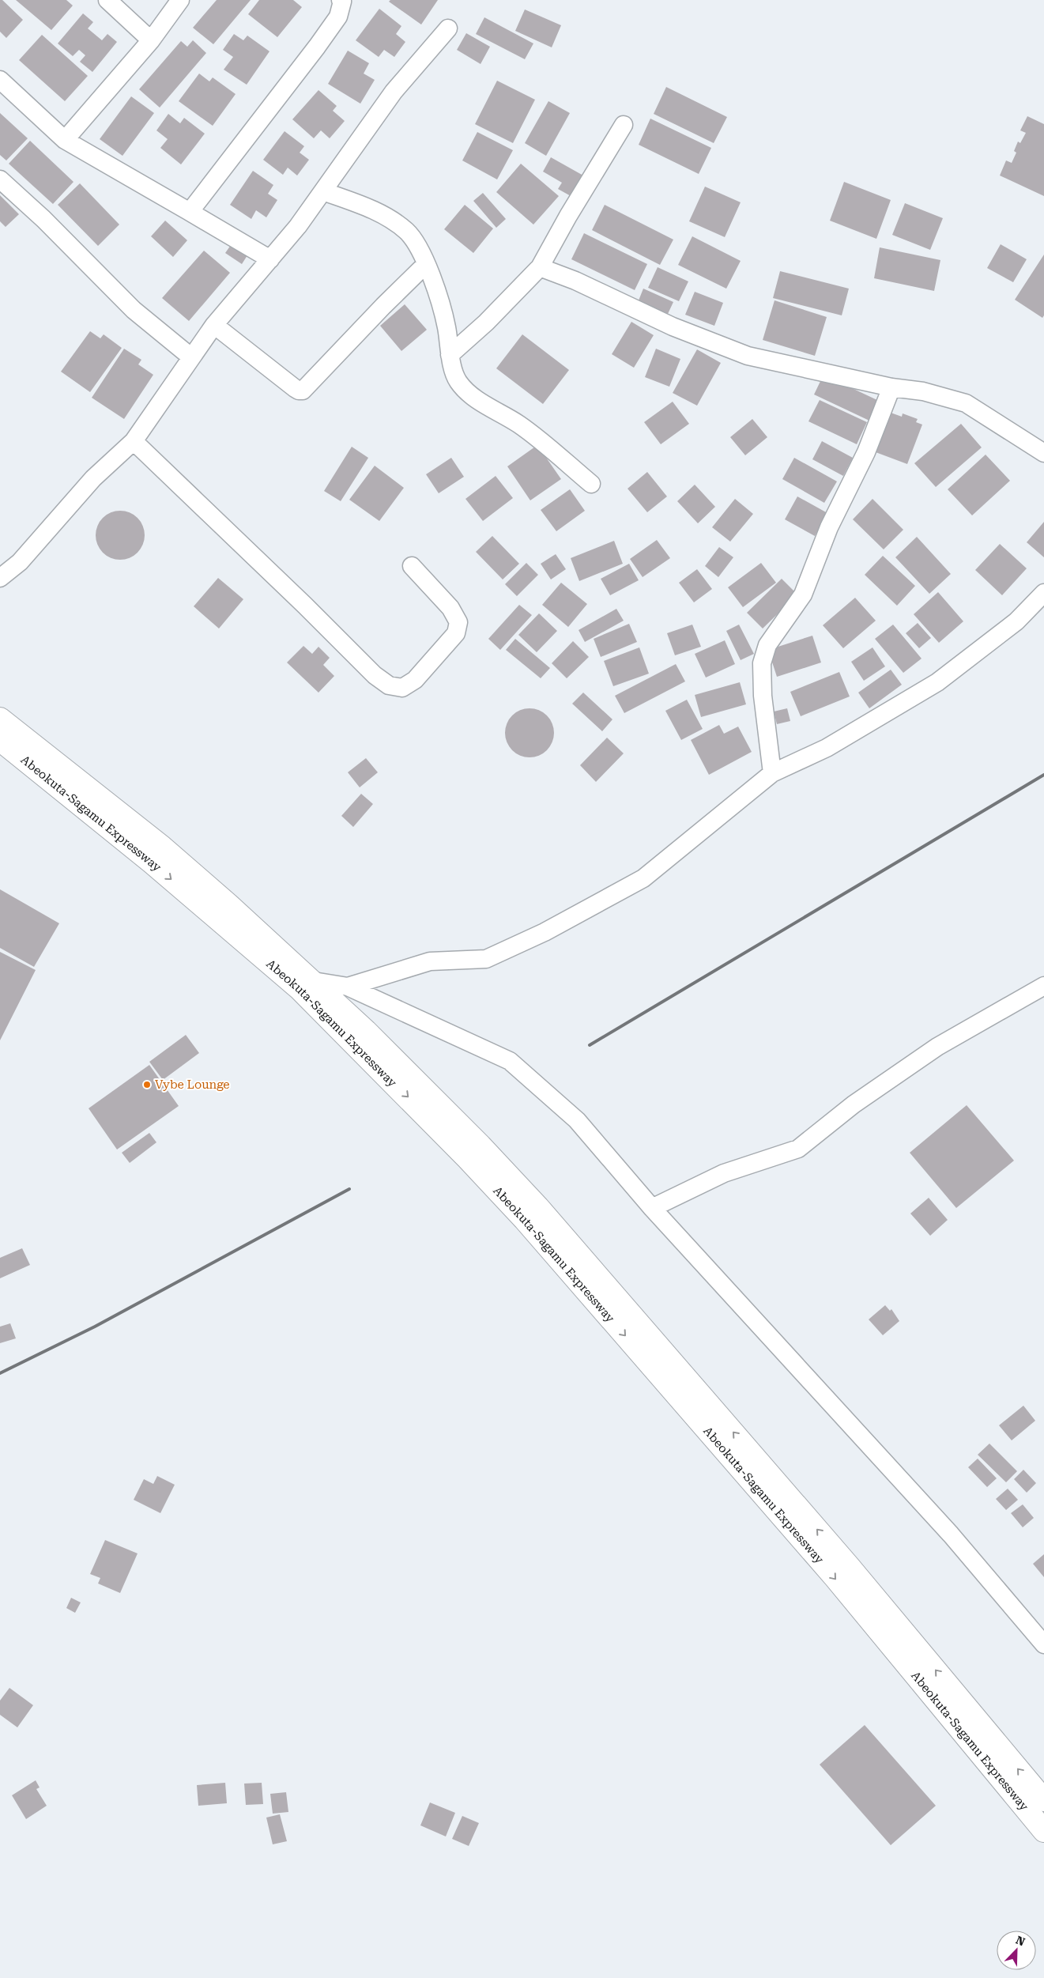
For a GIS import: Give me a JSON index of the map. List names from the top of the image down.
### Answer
{
  "streets": {
    "highway": ["Abeokuta-Sagamu Expressway"]
  },
  "places": ["Vybe Lounge"],
  "north": "top right"
}
